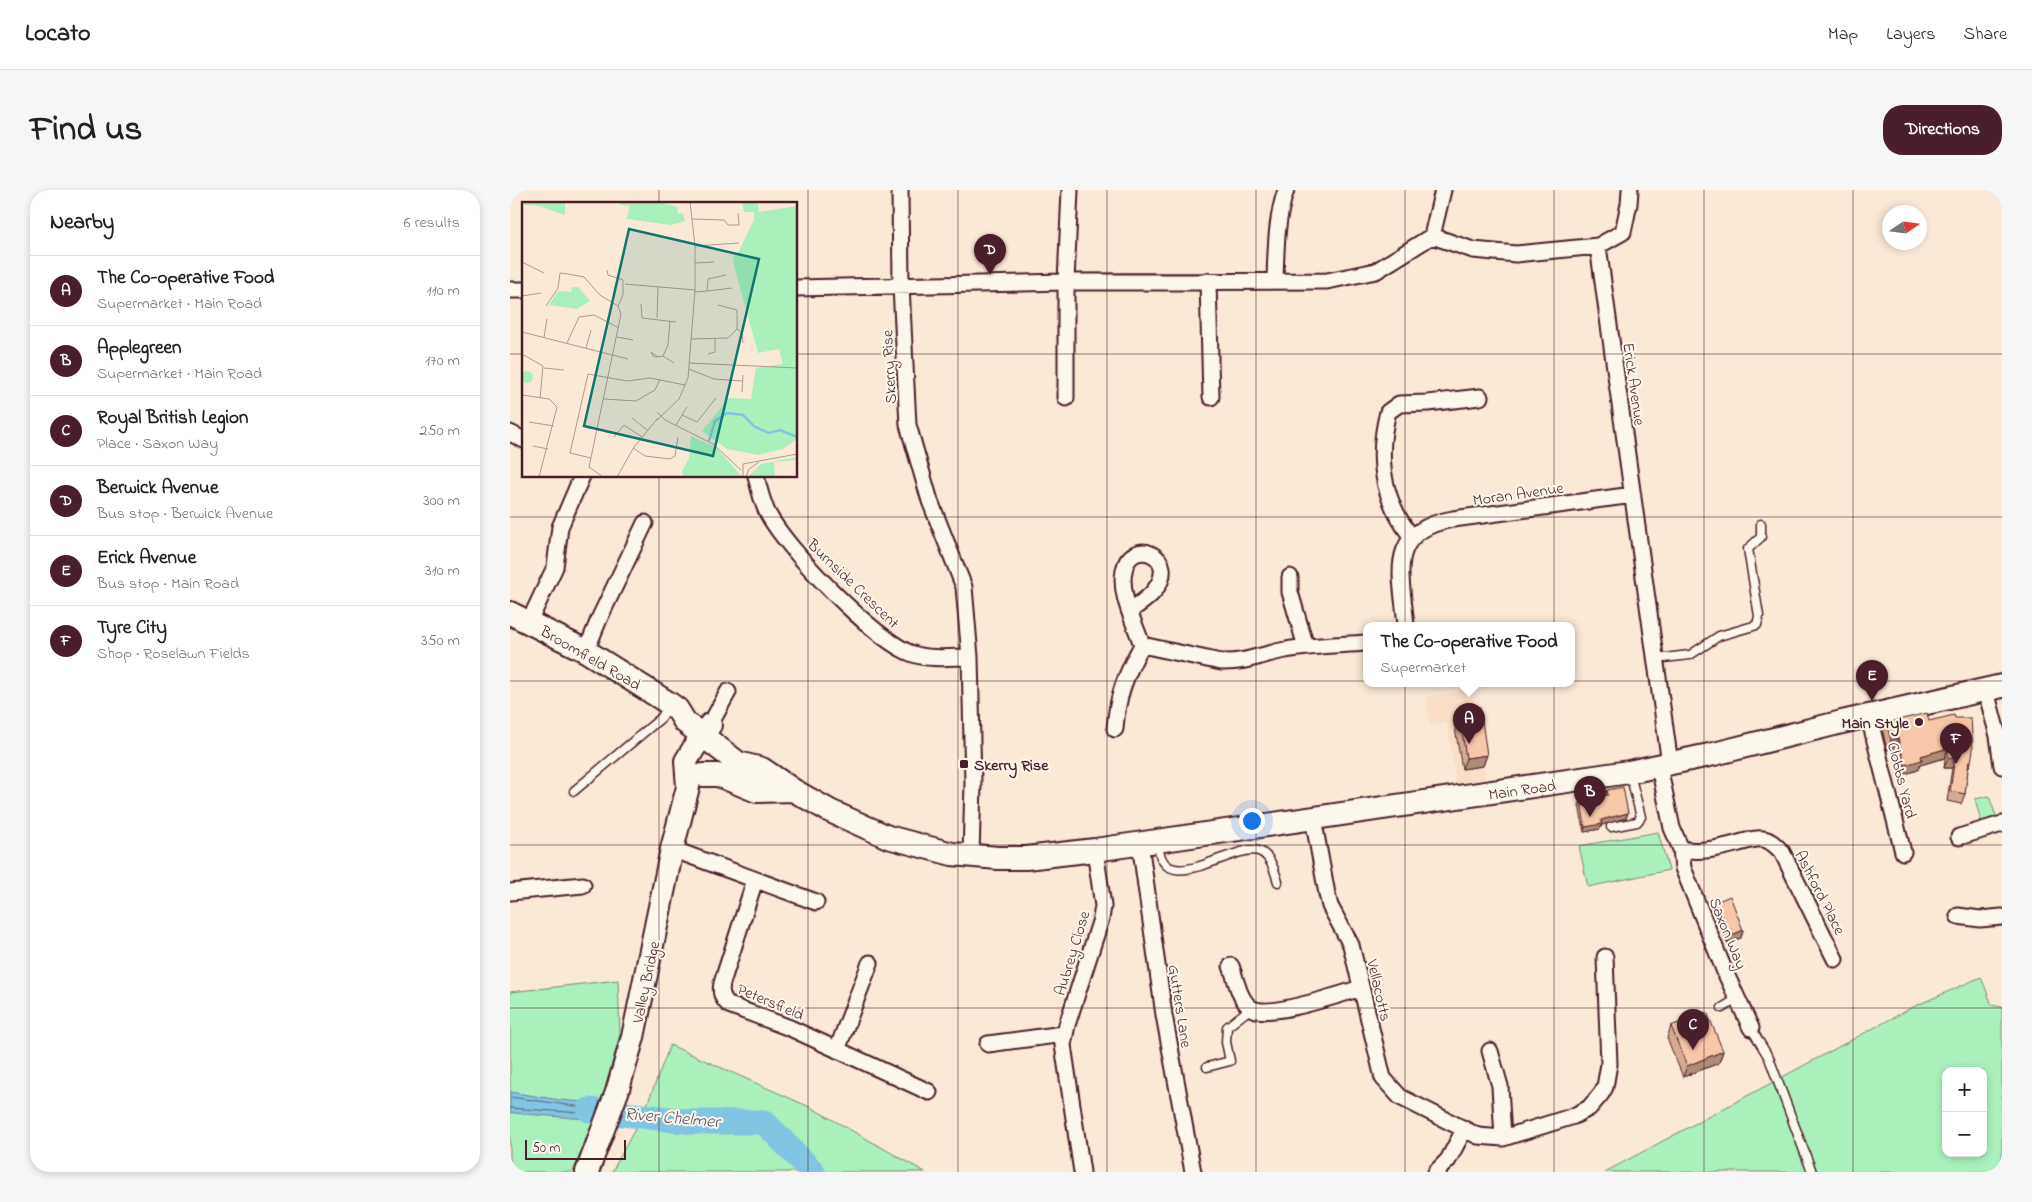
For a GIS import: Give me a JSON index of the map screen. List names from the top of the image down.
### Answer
{
  "streets": {
    "main road": ["Broomfield Road", "Main Road", "Valley Bridge"],
    "street": [
      "Skerry Rise",
      "Erick Avenue",
      "Moran Avenue",
      "Burnside Crescent",
      "Clobbs Yard",
      "Ashford Place",
      "Saxon Way",
      "Aubrey Close",
      "Vellacotts",
      "Petersfield",
      "Gutters Lane"
    ]
  },
  "crossings": [
    ["Skerry Rise", "Burnside Crescent"],
    ["Skerry Rise", "Broomfield Road"],
    ["Erick Avenue", "Moran Avenue"],
    ["Erick Avenue", "Main Road"],
    ["Broomfield Road", "Main Road"],
    ["Broomfield Road", "Aubrey Close"],
    ["Broomfield Road", "Valley Bridge"],
    ["Clobbs Yard", "Main Road"],
    ["Main Road", "Aubrey Close"],
    ["Main Road", "Vellacotts"],
    ["Main Road", "Gutters Lane"],
    ["Ashford Place", "Saxon Way"]
  ],
  "water": ["River Chelmer"],
  "places": {
    "other": ["Main Style"],
    "transit": ["Skerry Rise"]
  },
  "scale_bar": "50 m",
  "north": "right",
  "page": {
    "header": "Locato",
    "nav": ["Map", "Layers", "Share"],
    "title": "Find us",
    "buttons": "Directions",
    "heading": ["Nearby", "6 results"],
    "pins": [
      "D",
      "E",
      "A",
      "F",
      "B",
      "C"
    ],
    "list": [
      {
        "mark": "A",
        "name": "The Co-operative Food",
        "note": "Supermarket · Main Road",
        "value": "110 m"
      },
      {
        "mark": "B",
        "name": "Applegreen",
        "note": "Supermarket · Main Road",
        "value": "170 m"
      },
      {
        "mark": "C",
        "name": "Royal British Legion",
        "note": "Place · Saxon Way",
        "value": "250 m"
      },
      {
        "mark": "D",
        "name": "Berwick Avenue",
        "note": "Bus stop · Berwick Avenue",
        "value": "300 m"
      },
      {
        "mark": "E",
        "name": "Erick Avenue",
        "note": "Bus stop · Main Road",
        "value": "310 m"
      },
      {
        "mark": "F",
        "name": "Tyre City",
        "note": "Shop · Roselawn Fields",
        "value": "350 m"
      }
    ],
    "popup": ["The Co-operative Food", "Supermarket"],
    "map_buttons": ["+", "−"],
    "scale": "50 m"
  }
}
